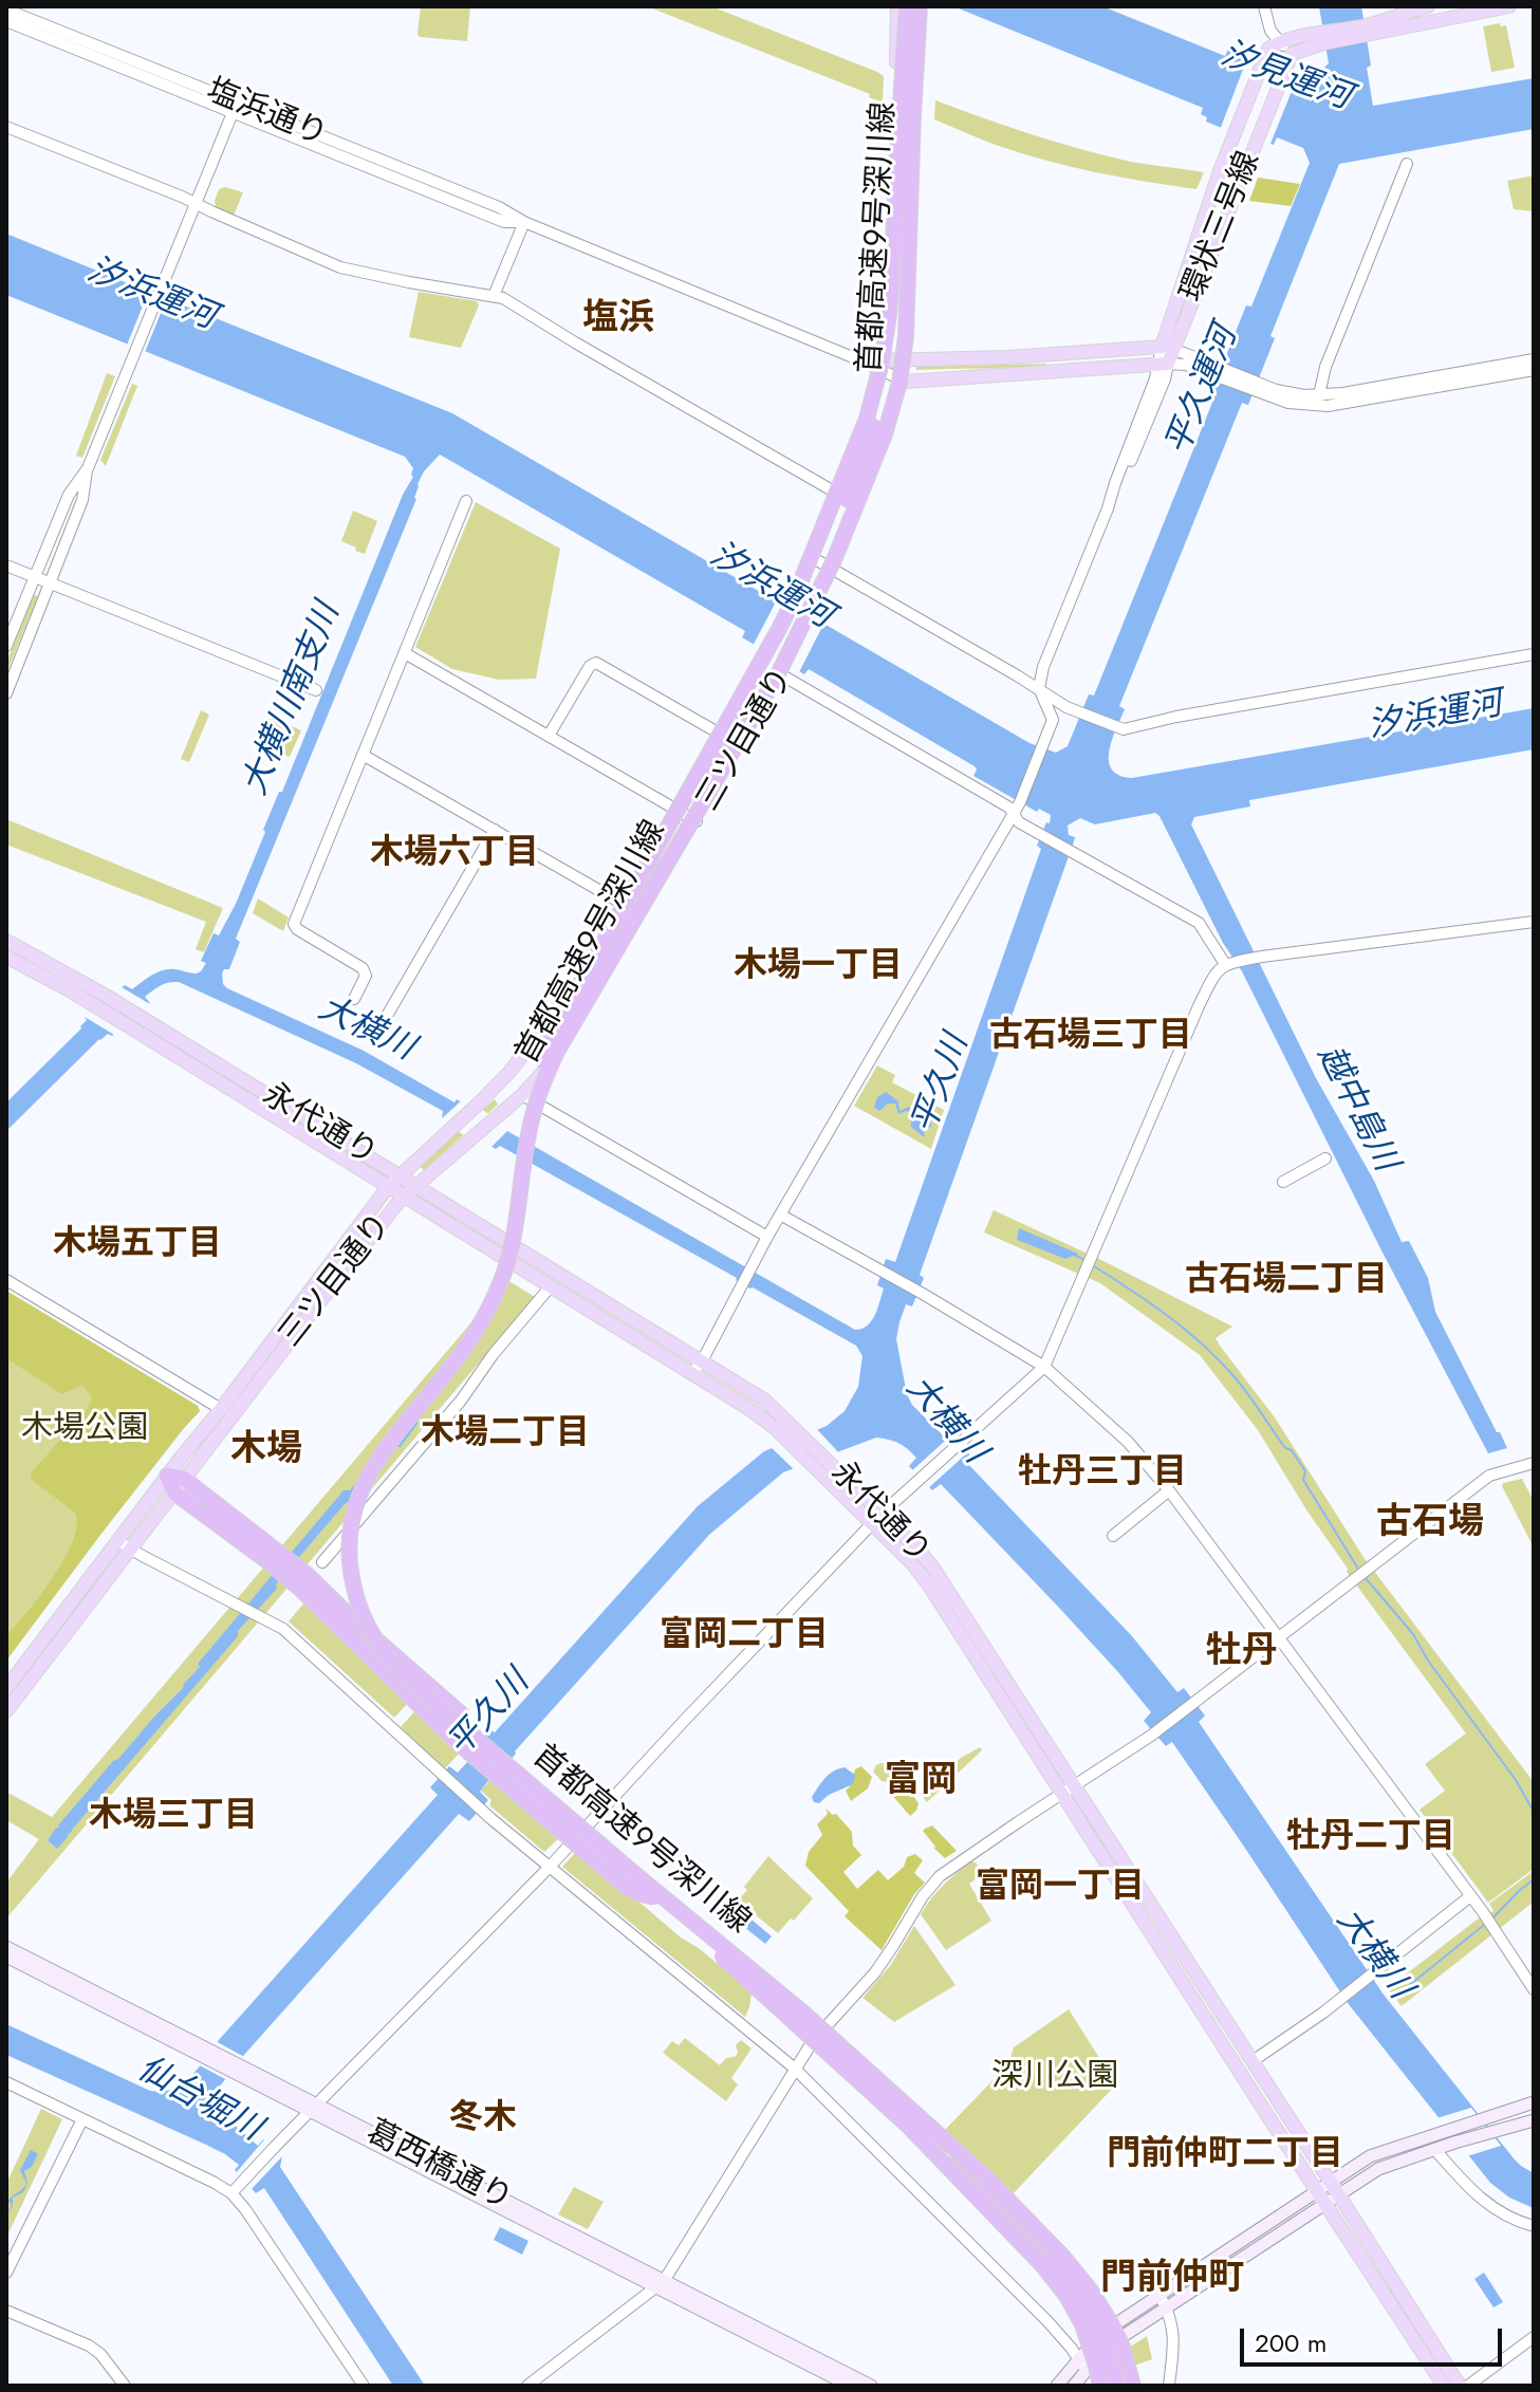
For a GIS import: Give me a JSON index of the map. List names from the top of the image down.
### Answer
{
  "streets": {
    "highway": ["首都高速9号深川線"],
    "main road": [
      "環状三号線",
      "三ツ目通り",
      "永代通り",
      "葛西橋通り"
    ],
    "street": ["塩浜通り"]
  },
  "crossings": [
    ["塩浜通り", "三ツ目通り"],
    ["首都高速9号深川線", "三ツ目通り"],
    ["三ツ目通り", "永代通り"]
  ],
  "districts": [
    "塩浜",
    "木場六丁目",
    "木場一丁目",
    "古石場三丁目",
    "木場五丁目",
    "古石場二丁目",
    "木場二丁目",
    "木場",
    "牡丹三丁目",
    "古石場",
    "富岡二丁目",
    "牡丹",
    "富岡",
    "木場三丁目",
    "牡丹二丁目",
    "富岡一丁目",
    "冬木",
    "門前仲町二丁目",
    "門前仲町"
  ],
  "water": [
    "汐見運河",
    "汐浜運河",
    "平久運河",
    "大横川南支川",
    "大横川",
    "平久川",
    "越中島川",
    "仙台堀川"
  ],
  "parks": ["木場公園", "深川公園"],
  "scale_bar": "200 m"
}
